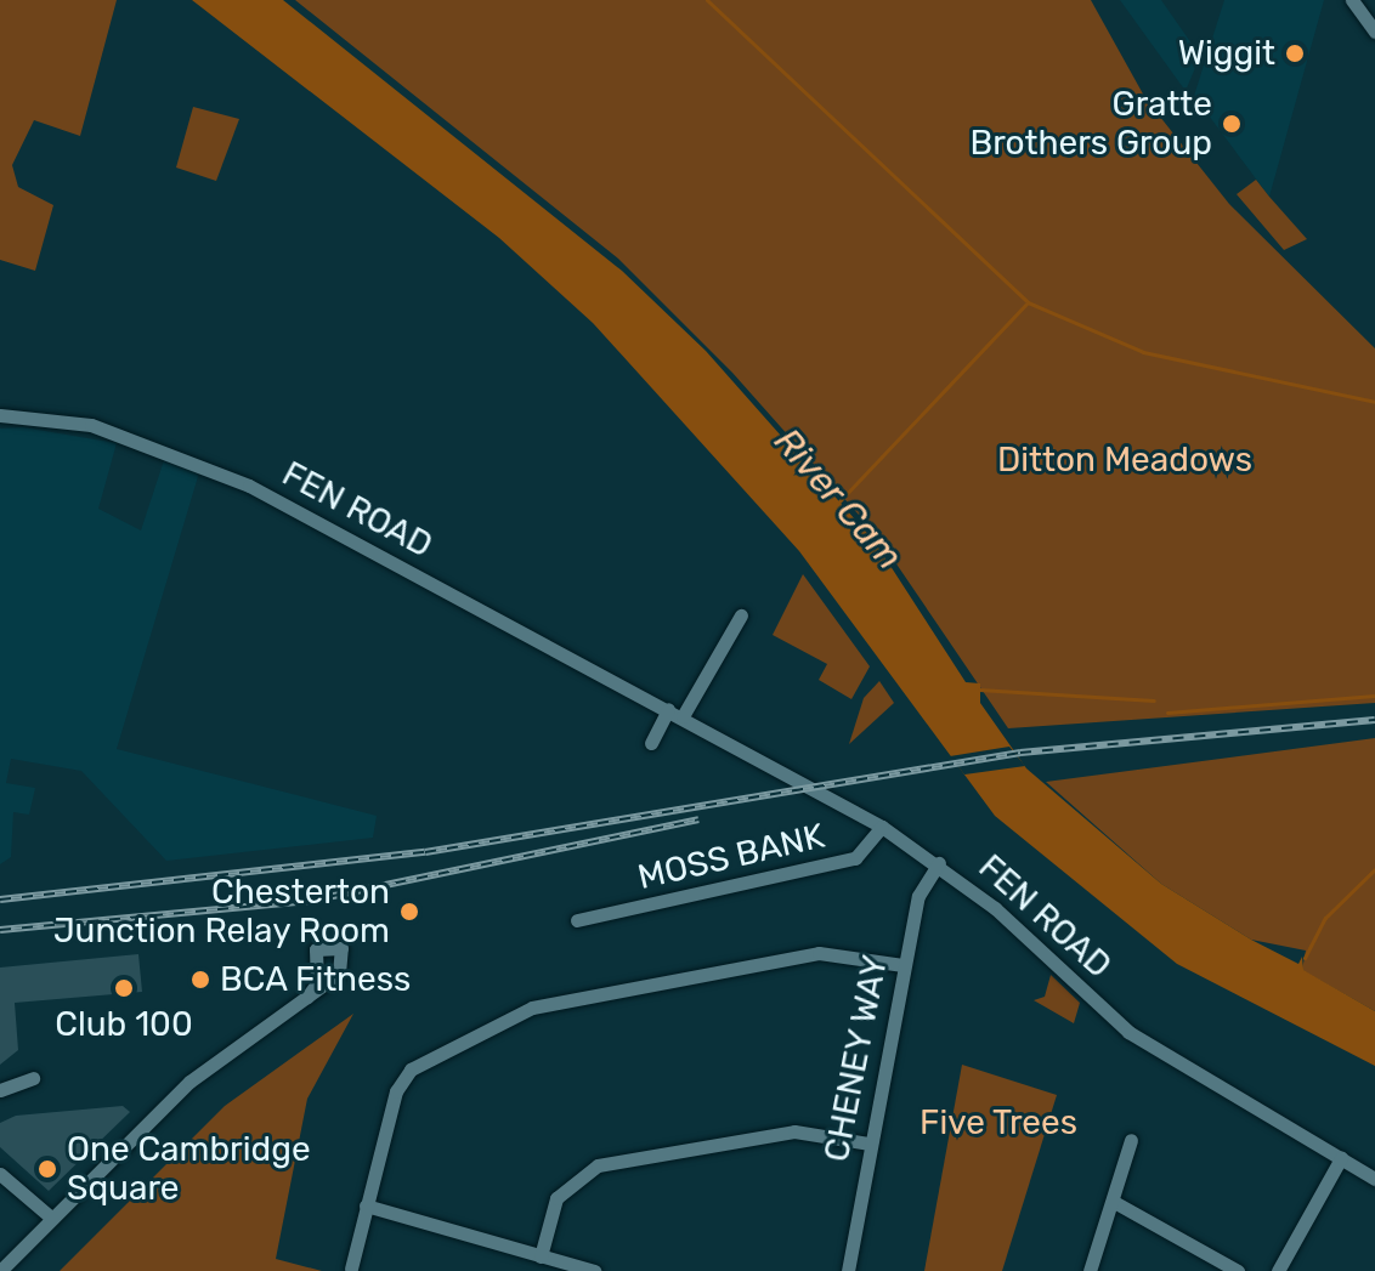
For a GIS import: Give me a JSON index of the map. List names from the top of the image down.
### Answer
{
  "streets": {
    "street": ["FEN ROAD", "MOSS BANK", "CHENEY WAY"]
  },
  "crossings": [
    ["FEN ROAD", "MOSS BANK"],
    ["FEN ROAD", "CHENEY WAY"]
  ],
  "water": ["River Cam"],
  "parks": ["Ditton Meadows", "Five Trees"],
  "places": [
    "Wiggit",
    "Gratte Brothers Group",
    "Chesterton Junction Relay Room",
    "BCA Fitness",
    "Club 100",
    "One Cambridge Square"
  ]
}
